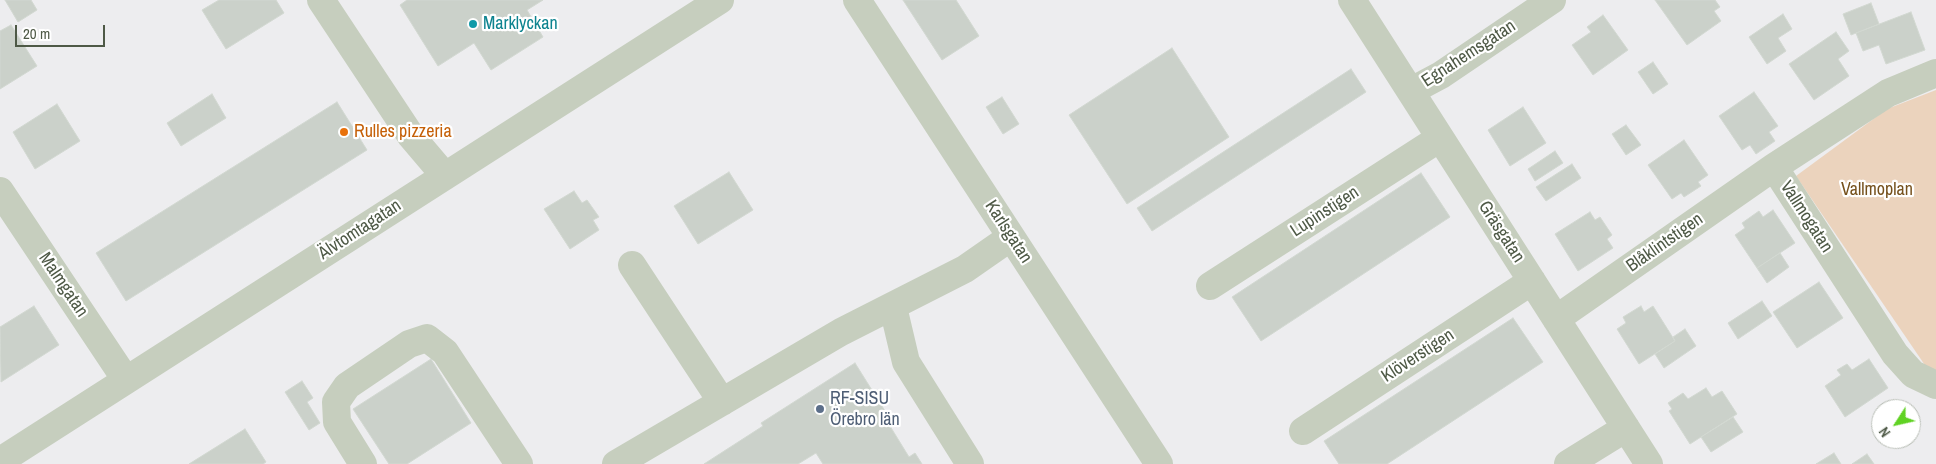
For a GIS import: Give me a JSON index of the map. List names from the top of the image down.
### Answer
{
  "streets": {
    "street": [
      "Egnahemsgatan",
      "Lupinstigen",
      "Vallmogatan",
      "Älvtomtagatan",
      "Karlsgatan",
      "Gräsgatan",
      "Blåklintstigen",
      "Malmgatan",
      "Klöverstigen"
    ]
  },
  "crossings": [
    ["Egnahemsgatan", "Gräsgatan"],
    ["Lupinstigen", "Gräsgatan"],
    ["Vallmogatan", "Blåklintstigen"],
    ["Älvtomtagatan", "Malmgatan"],
    ["Gräsgatan", "Blåklintstigen"],
    ["Gräsgatan", "Klöverstigen"]
  ],
  "parks": ["Vallmoplan"],
  "places": ["Marklyckan", "Rulles pizzeria", "RF-SISU Örebro län"],
  "scale_bar": "20 m",
  "north": "bottom left"
}
